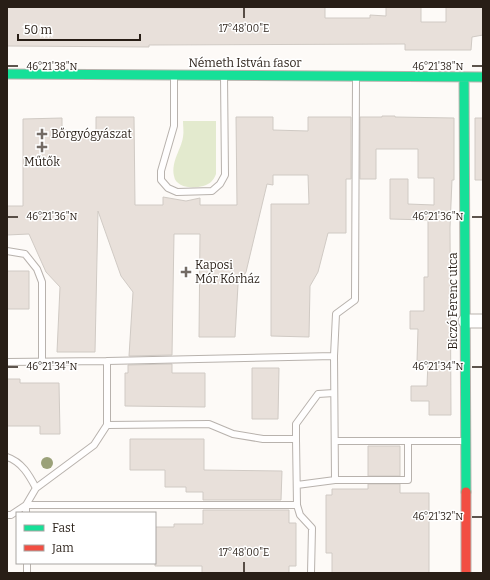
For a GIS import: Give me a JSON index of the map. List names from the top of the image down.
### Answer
{
  "streets": {
    "street": ["Németh István fasor", "Biczó Ferenc utca"]
  },
  "crossings": [
    ["Németh István fasor", "Biczó Ferenc utca"]
  ],
  "places": {
    "health": ["Bőrgyógyászat", "Műtők", "Kaposi Mór Kórház"]
  },
  "legend": ["Fast", "Jam"],
  "scale_bar": "50 m",
  "coordinates": [
    "17°48'00\"E",
    "46°21'38\"N",
    "46°21'36\"N",
    "46°21'34\"N",
    "46°21'32\"N"
  ]
}
